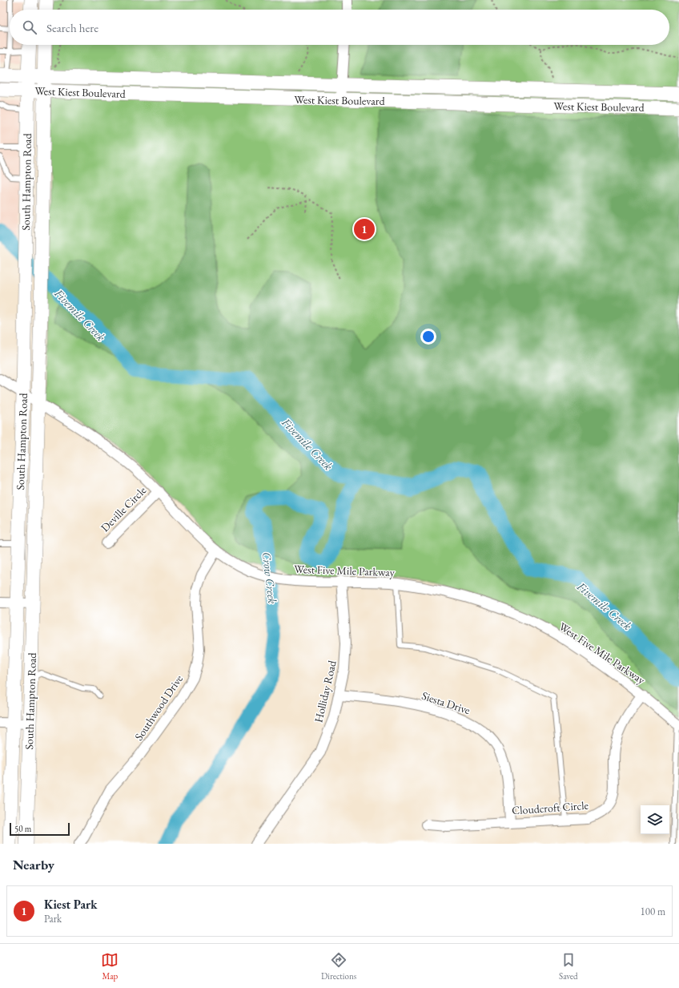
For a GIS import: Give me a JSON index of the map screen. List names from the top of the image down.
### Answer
{
  "streets": {
    "main road": ["West Kiest Boulevard", "South Hampton Road"],
    "street": [
      "Deville Circle",
      "West Five Mile Parkway",
      "Holliday Road",
      "Siesta Drive",
      "Southwood Drive",
      "Cloudcroft Circle"
    ]
  },
  "crossings": [
    ["West Kiest Boulevard", "South Hampton Road"],
    ["South Hampton Road", "West Five Mile Parkway"],
    ["Deville Circle", "West Five Mile Parkway"],
    ["West Five Mile Parkway", "Holliday Road"],
    ["West Five Mile Parkway", "Southwood Drive"],
    ["West Five Mile Parkway", "Cloudcroft Circle"],
    ["Holliday Road", "Siesta Drive"],
    ["Siesta Drive", "Cloudcroft Circle"]
  ],
  "water": ["Fivemile Creek", "Crow Creek"],
  "scale_bar": "50 m",
  "page": {
    "search": "Search here",
    "pins": "1",
    "scale": "50 m",
    "heading": "Nearby",
    "list": [
      {
        "mark": "1",
        "name": "Kiest Park",
        "note": "Park",
        "value": "100 m"
      }
    ],
    "nav": ["Map", "Directions", "Saved"]
  }
}
